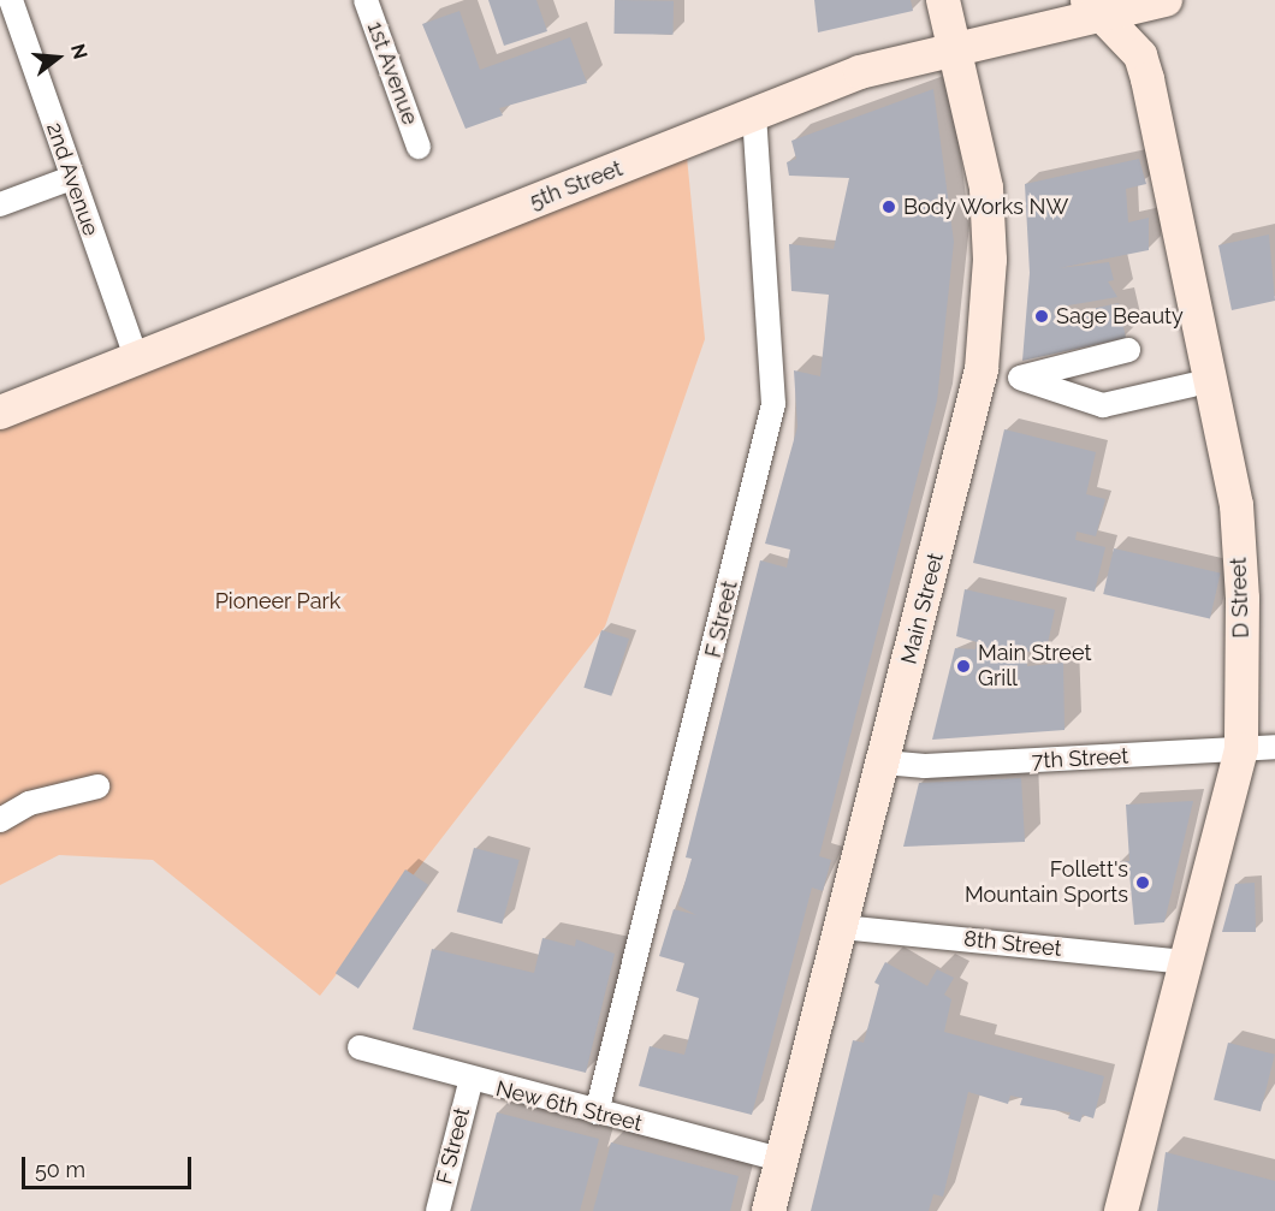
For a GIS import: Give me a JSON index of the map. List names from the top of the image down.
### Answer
{
  "streets": {
    "main road": ["5th Street", "D Street", "Main Street"],
    "street": [
      "1st Avenue",
      "2nd Avenue",
      "F Street",
      "7th Street",
      "8th Street",
      "New 6th Street"
    ]
  },
  "crossings": [
    ["2nd Avenue", "5th Street"],
    ["5th Street", "D Street"],
    ["5th Street", "Main Street"],
    ["5th Street", "F Street"],
    ["D Street", "7th Street"],
    ["D Street", "8th Street"],
    ["Main Street", "7th Street"],
    ["Main Street", "8th Street"],
    ["Main Street", "New 6th Street"],
    ["F Street", "New 6th Street"]
  ],
  "parks": ["Pioneer Park"],
  "places": [
    "Body Works NW",
    "Sage Beauty",
    "Main Street Grill",
    "Follett's Mountain Sports"
  ],
  "scale_bar": "50 m",
  "north": "right"
}
